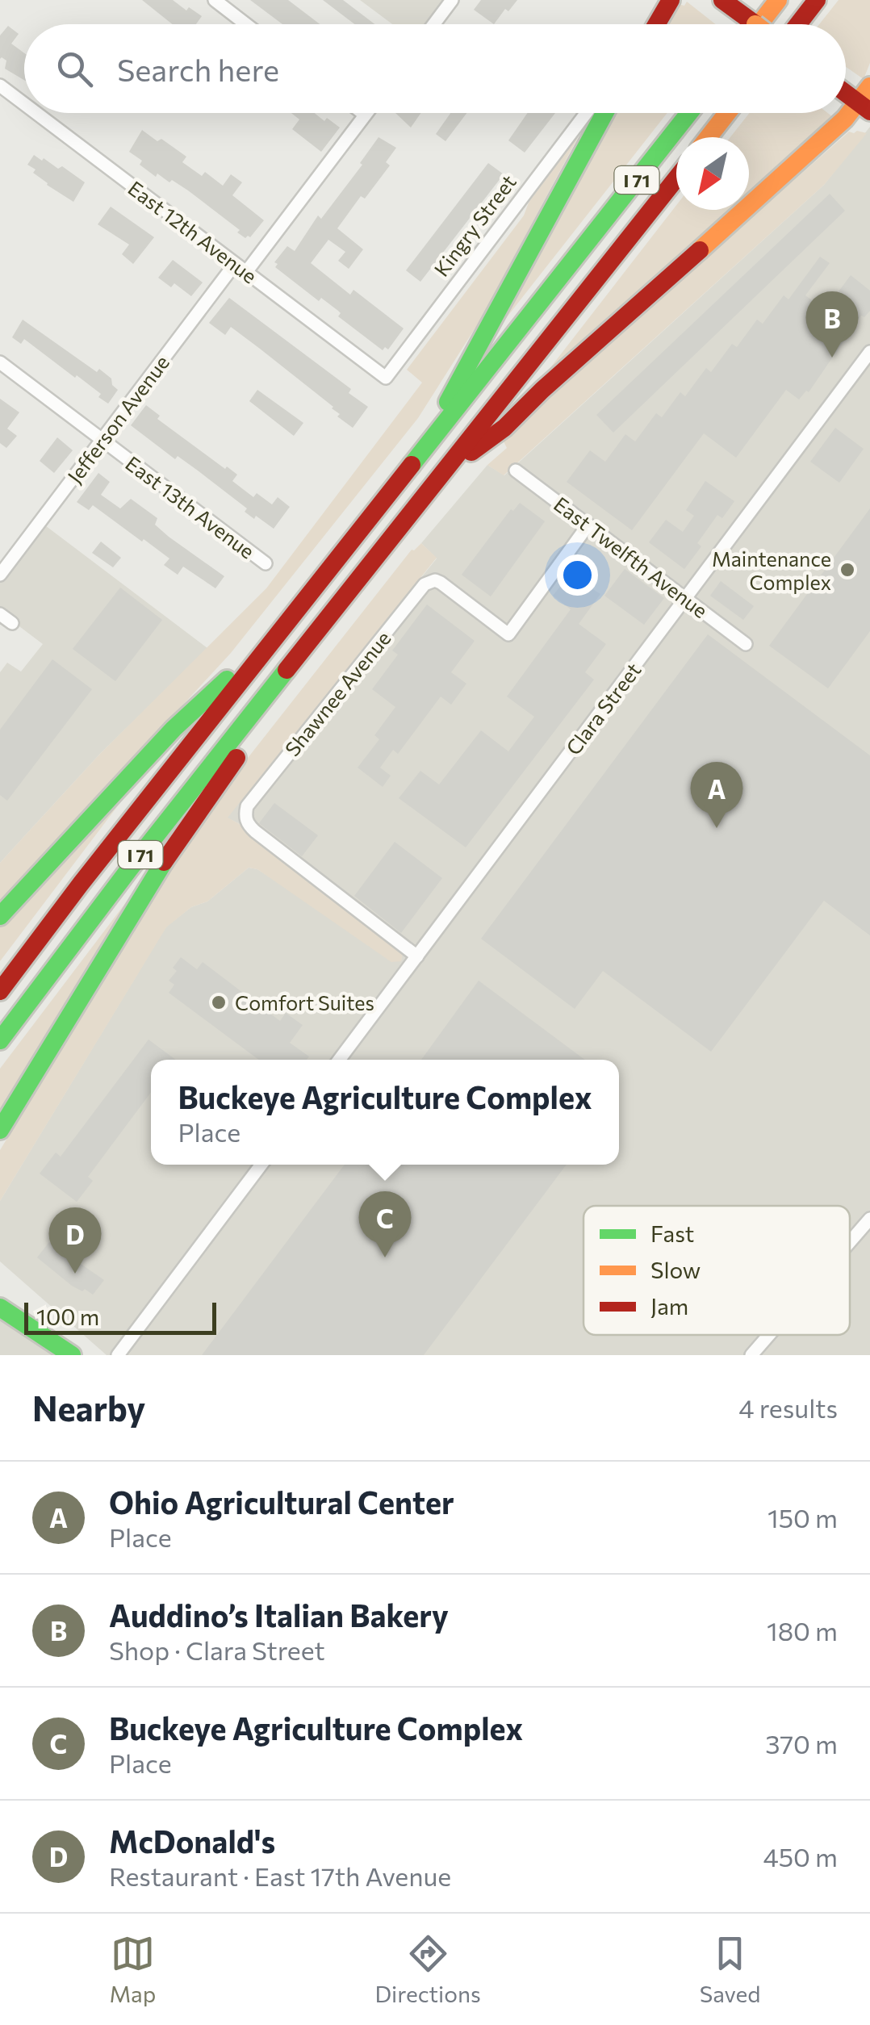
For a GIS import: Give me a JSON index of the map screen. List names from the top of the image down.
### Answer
{
  "streets": {
    "main road": ["I 71"],
    "street": [
      "Kingry Street",
      "East 12th Avenue",
      "Jefferson Avenue",
      "East 13th Avenue",
      "East Twelfth Avenue",
      "Shawnee Avenue",
      "Clara Street"
    ]
  },
  "crossings": [
    ["Kingry Street", "East 12th Avenue"],
    ["East 12th Avenue", "Jefferson Avenue"],
    ["Jefferson Avenue", "East 13th Avenue"],
    ["East Twelfth Avenue", "Shawnee Avenue"],
    ["East Twelfth Avenue", "Clara Street"],
    ["Shawnee Avenue", "Clara Street"]
  ],
  "places": ["Maintenance Complex", "Comfort Suites"],
  "legend": ["Fast", "Slow", "Jam"],
  "scale_bar": "100 m",
  "north": "bottom left",
  "page": {
    "search": "Search here",
    "pins": [
      "B",
      "A",
      "C",
      "D"
    ],
    "popup": ["Buckeye Agriculture Complex", "Place"],
    "scale": "100 m",
    "heading": ["Nearby", "4 results"],
    "list": [
      {
        "mark": "A",
        "name": "Ohio Agricultural Center",
        "note": "Place",
        "value": "150 m"
      },
      {
        "mark": "B",
        "name": "Auddino’s Italian Bakery",
        "note": "Shop · Clara Street",
        "value": "180 m"
      },
      {
        "mark": "C",
        "name": "Buckeye Agriculture Complex",
        "note": "Place",
        "value": "370 m"
      },
      {
        "mark": "D",
        "name": "McDonald's",
        "note": "Restaurant · East 17th Avenue",
        "value": "450 m"
      }
    ],
    "nav": ["Map", "Directions", "Saved"]
  }
}
